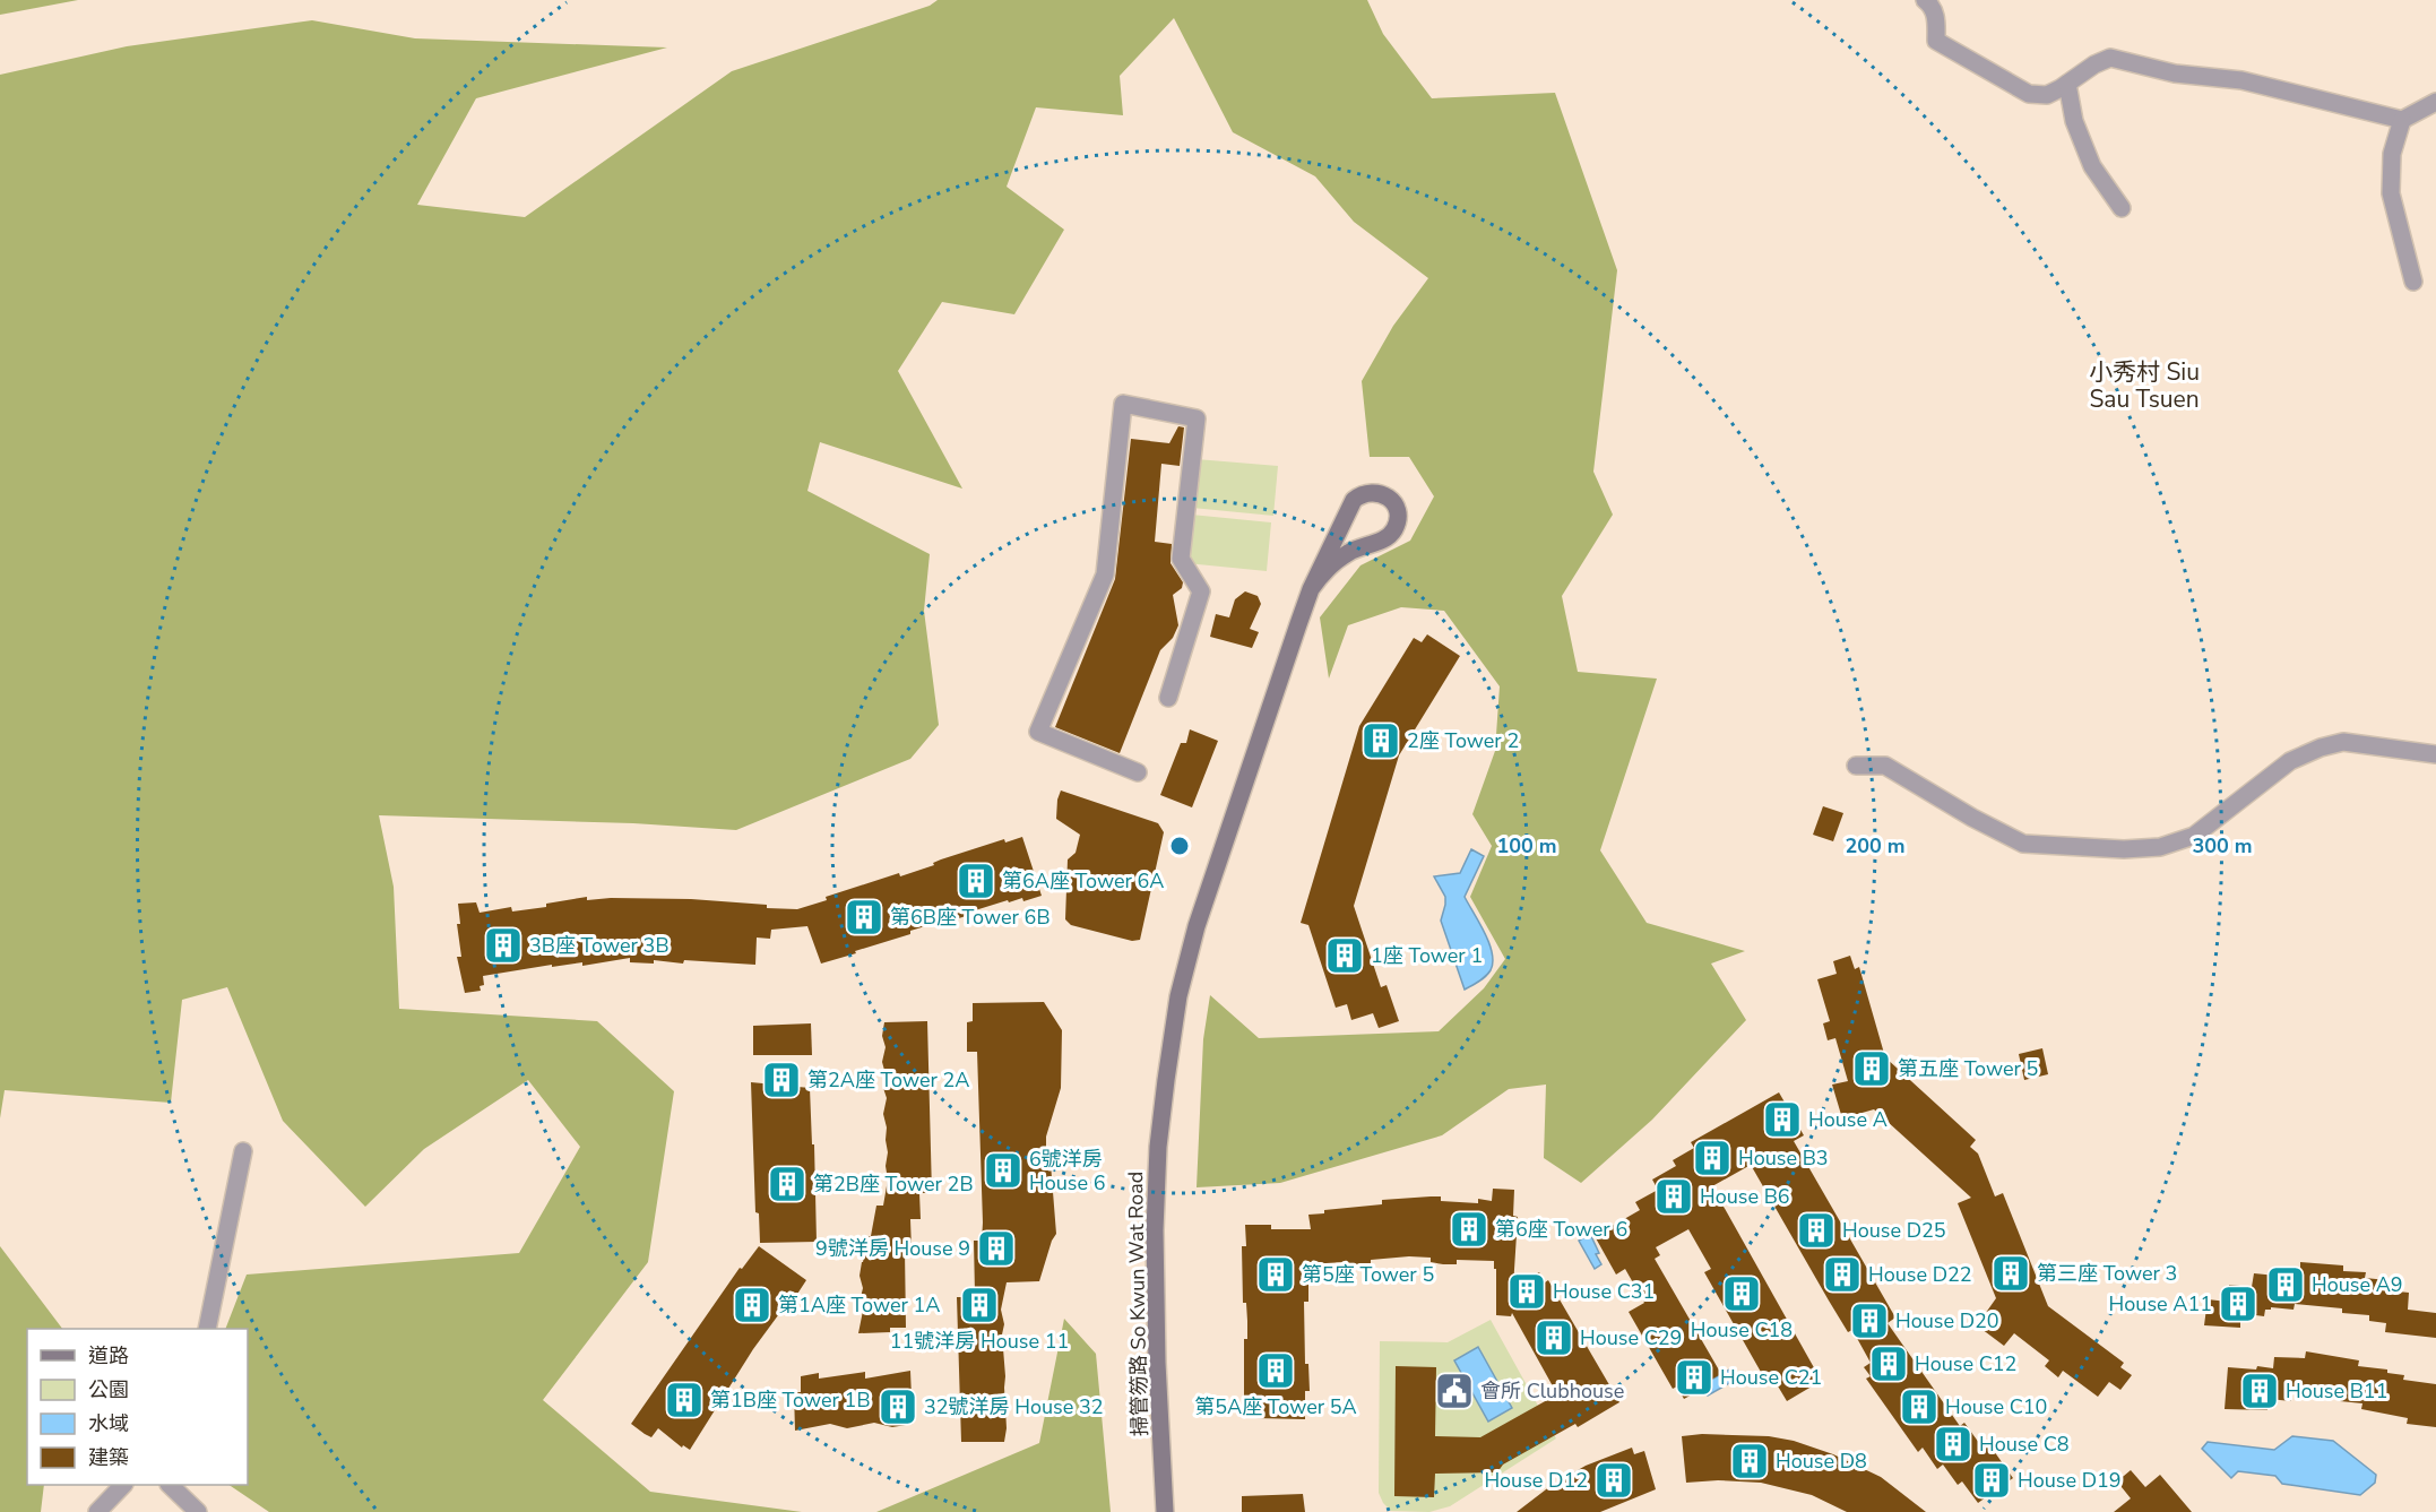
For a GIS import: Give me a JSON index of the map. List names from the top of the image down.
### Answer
{
  "streets": {
    "street": ["掃管笏路 So Kwun Wat Road"]
  },
  "districts": ["小秀村 Siu Sau Tsuen"],
  "places": {
    "building": [
      "2座 Tower 2",
      "第6A座 Tower 6A",
      "第6B座 Tower 6B",
      "3B座 Tower 3B",
      "1座 Tower 1",
      "第五座 Tower 5",
      "第2A座 Tower 2A",
      "House A",
      "House B3",
      "6號洋房 House 6",
      "第2B座 Tower 2B",
      "House B6",
      "第6座 Tower 6",
      "House D25",
      "9號洋房 House 9",
      "第三座 Tower 3",
      "第5座 Tower 5",
      "House D22",
      "House A9",
      "House C31",
      "House C18",
      "House A11",
      "第1A座 Tower 1A",
      "11號洋房 House 11",
      "House D20",
      "House C29",
      "House C12",
      "第5A座 Tower 5A",
      "House C21",
      "House B11",
      "第1B座 Tower 1B",
      "32號洋房 House 32",
      "House C10",
      "House C8",
      "House D8",
      "House D12",
      "House D19"
    ],
    "public building": ["會所 Clubhouse"]
  },
  "legend": [
    "道路",
    "公園",
    "水域",
    "建築"
  ],
  "rings": ["100 m", "200 m", "300 m"]
}
